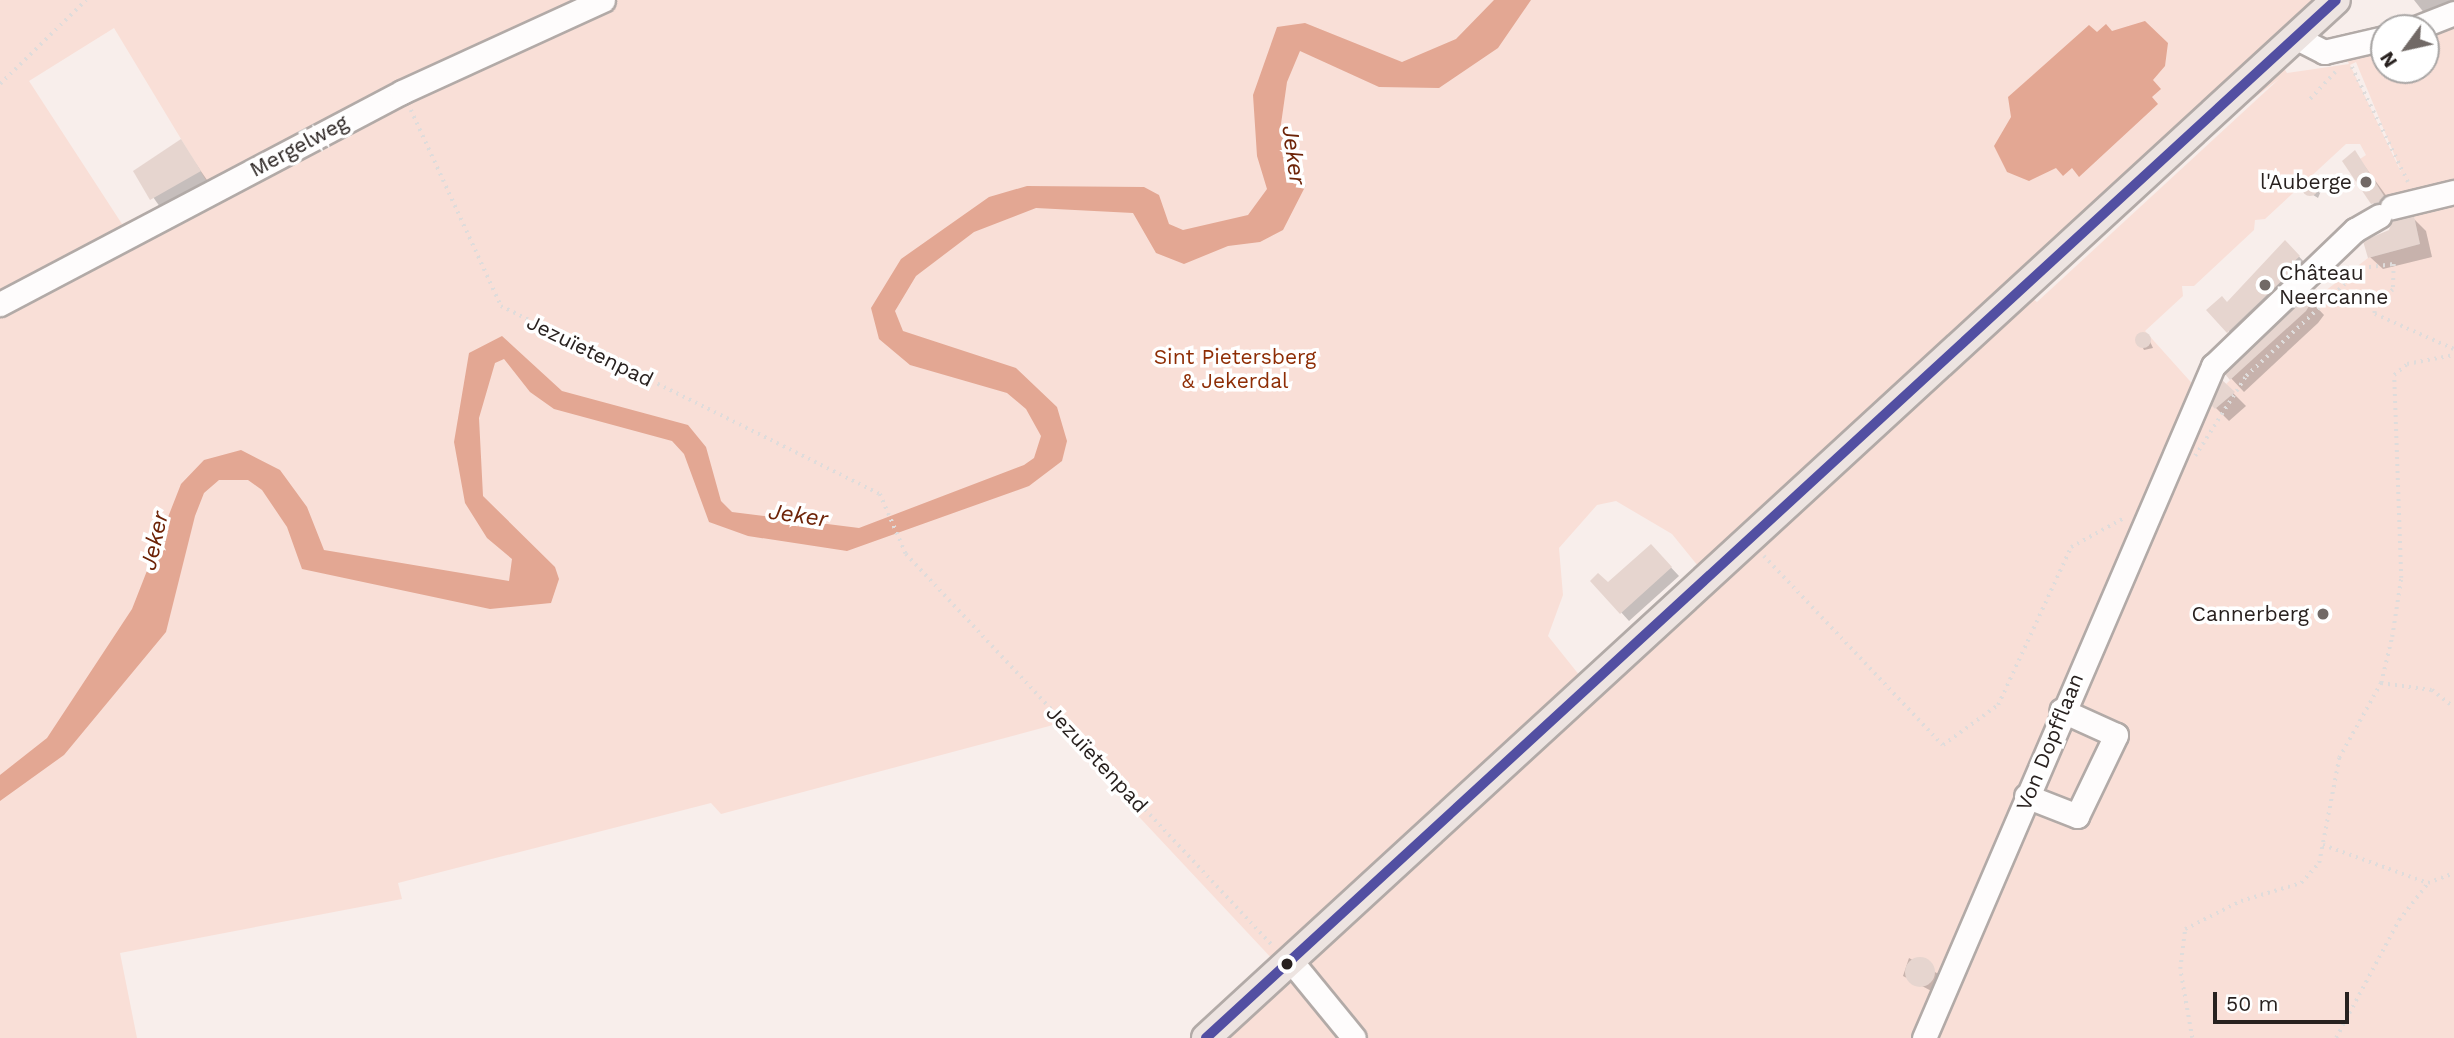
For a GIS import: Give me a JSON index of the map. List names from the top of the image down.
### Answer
{
  "streets": {
    "street": ["Mergelweg", "Von Dopfflaan"],
    "path": ["Jezuïetenpad"]
  },
  "crossings": [
    ["Mergelweg", "Jezuïetenpad"]
  ],
  "water": ["Jeker"],
  "parks": ["Sint Pietersberg & Jekerdal"],
  "places": ["l'Auberge", "Château Neercanne", "Cannerberg"],
  "scale_bar": "50 m",
  "north": "bottom left"
}
